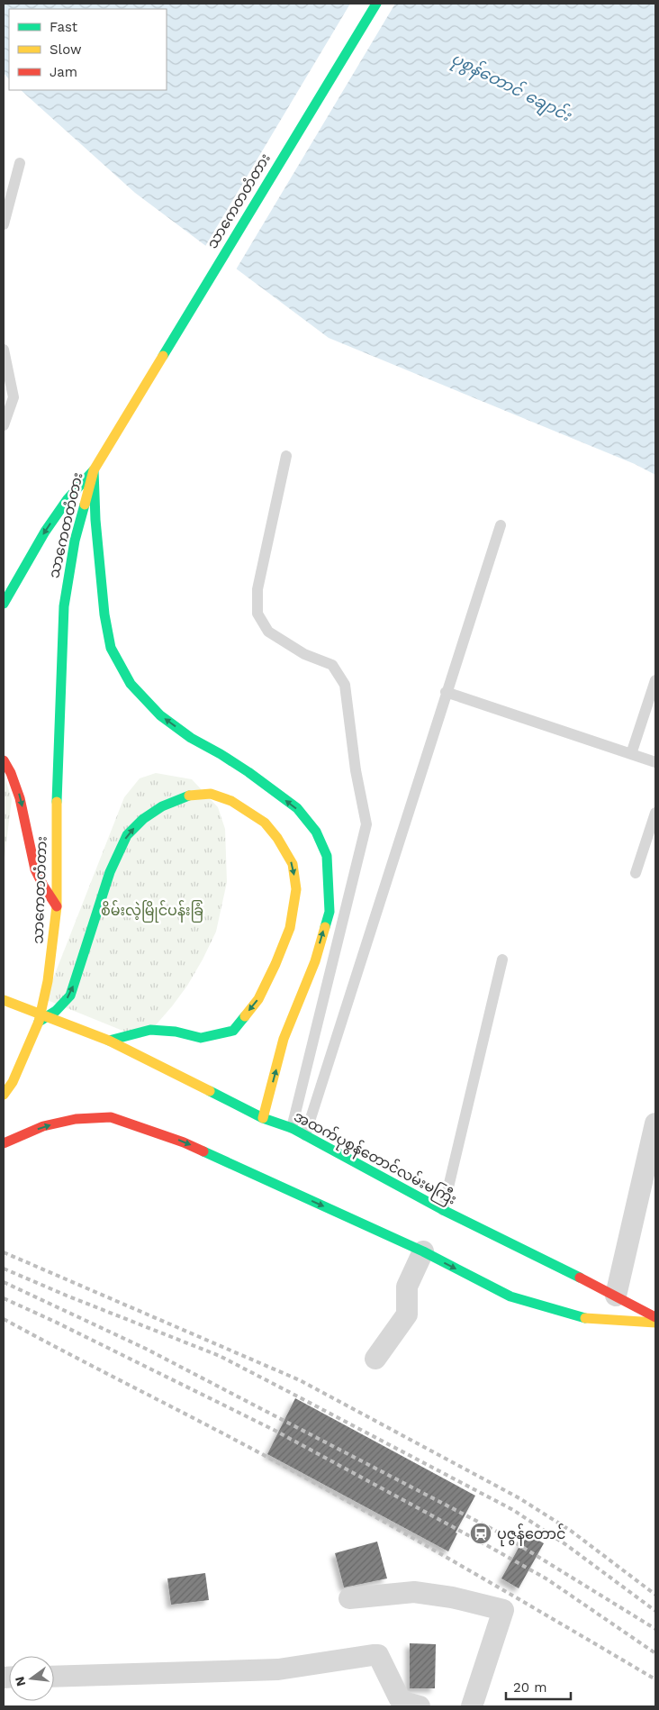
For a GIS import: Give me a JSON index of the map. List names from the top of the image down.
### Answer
{
  "streets": {
    "main road": ["သာကေတတံတား", "အထက်ပုစွန်တောင်လမ်းမကြီး"]
  },
  "water": ["ပုစွန်တောင် ချောင်း"],
  "parks": ["စိမ်းလဲ့မြိုင်ပန်းခြံ"],
  "places": {
    "station": ["ပုဇွန်တောင်"]
  },
  "legend": ["Fast", "Slow", "Jam"],
  "scale_bar": "20 m",
  "north": "left"
}
